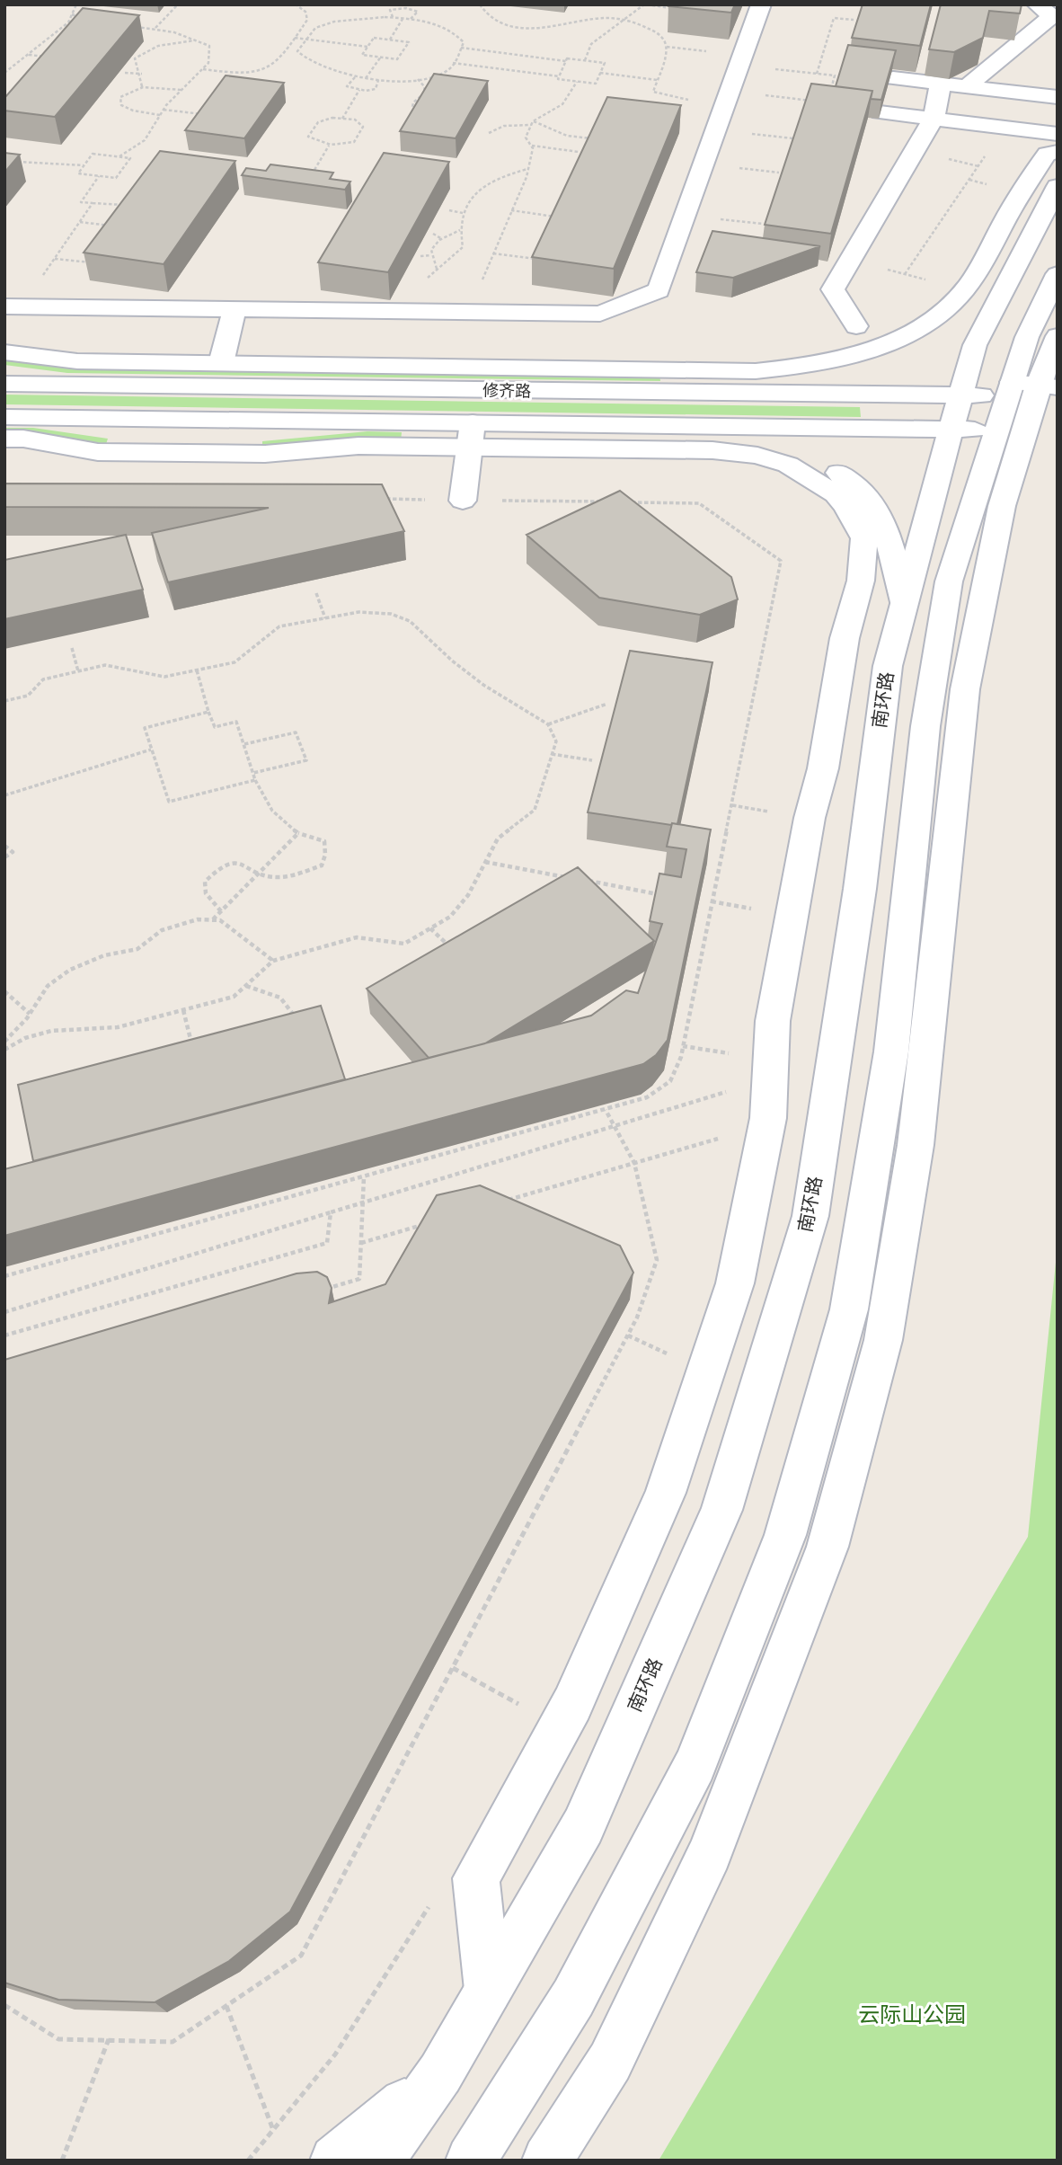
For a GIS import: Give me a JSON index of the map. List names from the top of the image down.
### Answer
{
  "streets": {
    "street": ["修齐路", "南环路"]
  },
  "crossings": [
    ["修齐路", "南环路"]
  ],
  "parks": ["云际山公园"]
}
